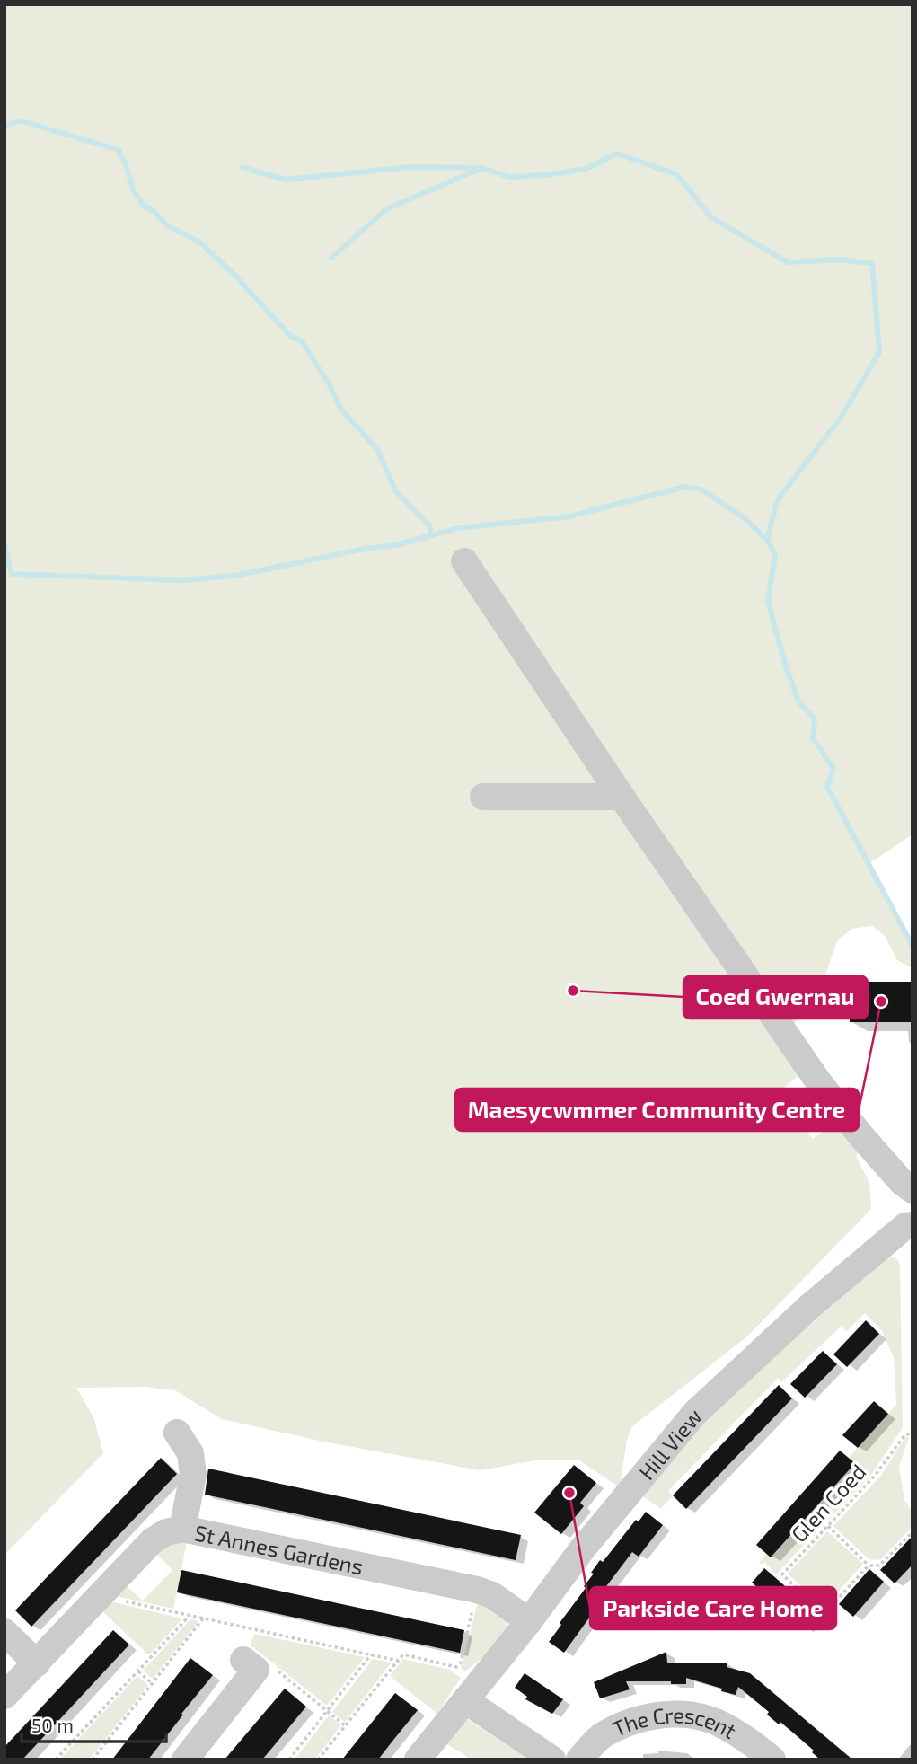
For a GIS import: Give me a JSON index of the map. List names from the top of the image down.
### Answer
{
  "streets": {
    "street": ["Hill View", "St Annes Gardens", "The Crescent"],
    "path": ["Glen Coed"]
  },
  "crossings": [
    ["Hill View", "St Annes Gardens"]
  ],
  "places": ["Coed Gwernau", "Maesycwmmer Community Centre", "Parkside Care Home"],
  "scale_bar": "50 m"
}
